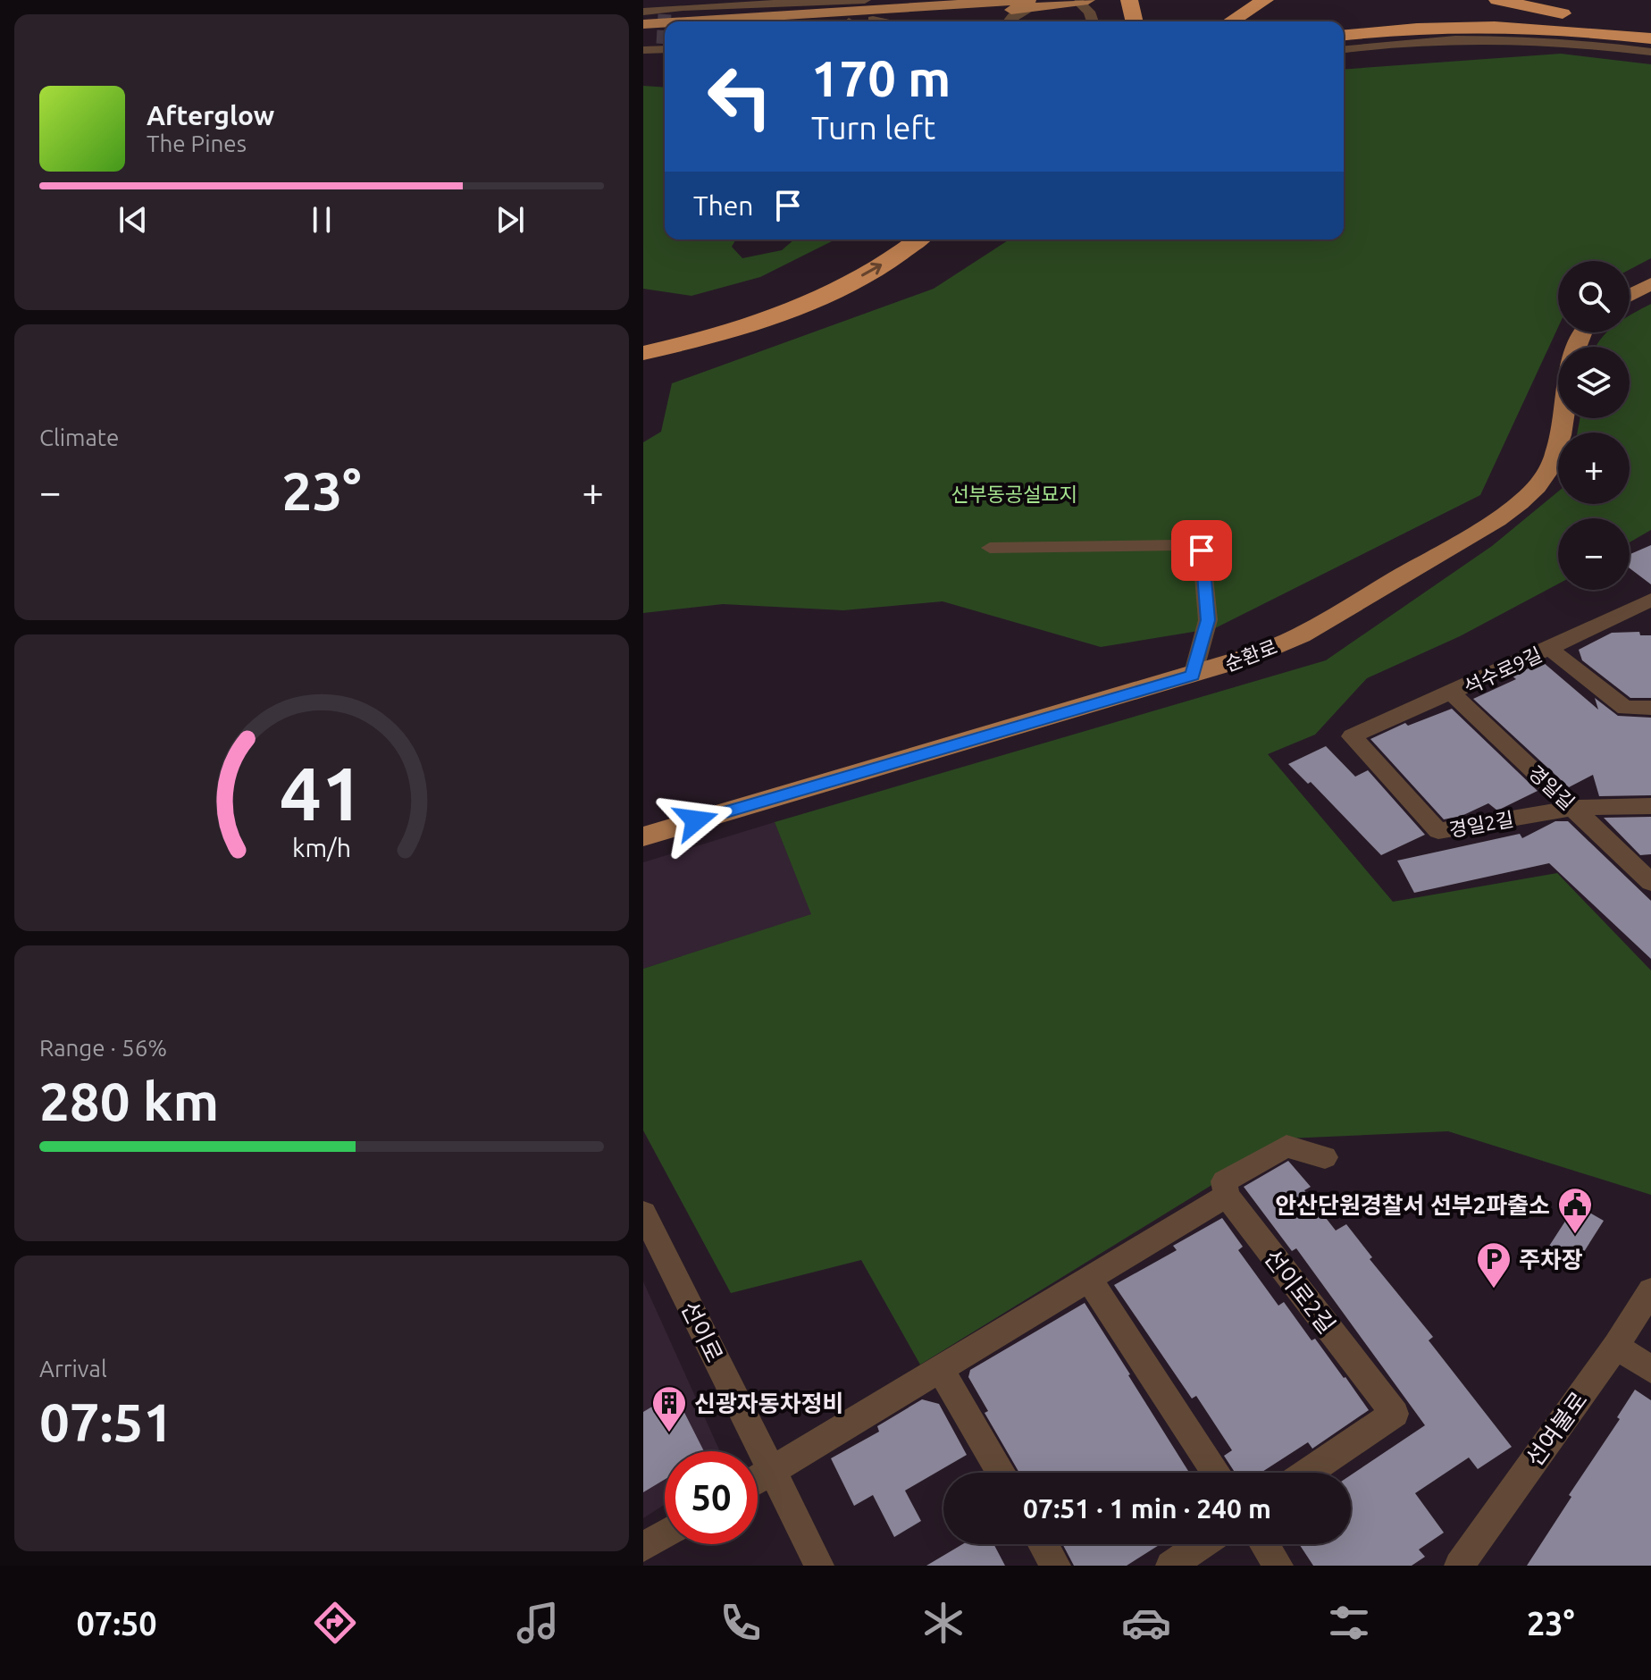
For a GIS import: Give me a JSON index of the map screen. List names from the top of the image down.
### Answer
{
  "streets": {
    "main road": ["순환로"],
    "street": [
      "석수로9길",
      "경일길",
      "경일2길",
      "선이로2길",
      "선이로",
      "선여불로"
    ]
  },
  "crossings": [
    ["석수로9길", "경일길"],
    ["석수로9길", "경일2길"],
    ["경일길", "경일2길"]
  ],
  "parks": ["선부동공설묘지"],
  "places": {
    "public building": ["안산단원경찰서 선부2파출소"],
    "parking": ["주차장"],
    "building": ["신광자동차정비"]
  },
  "page": {
    "turn": ["170 m", "Turn left"],
    "song": ["Afterglow", "The Pines"],
    "then": "Then",
    "map_buttons": ["+", "−"],
    "tile": [
      "Climate",
      ["Range · 56%", "280 km"],
      ["Arrival", "07:51"]
    ],
    "heat": ["−", "23°", "+"],
    "limit": "50",
    "trip": "07:51 · 1 min · 240 m",
    "tabs": ["07:50", "23°"],
    "gauge": ["41", "km/h"]
  }
}
